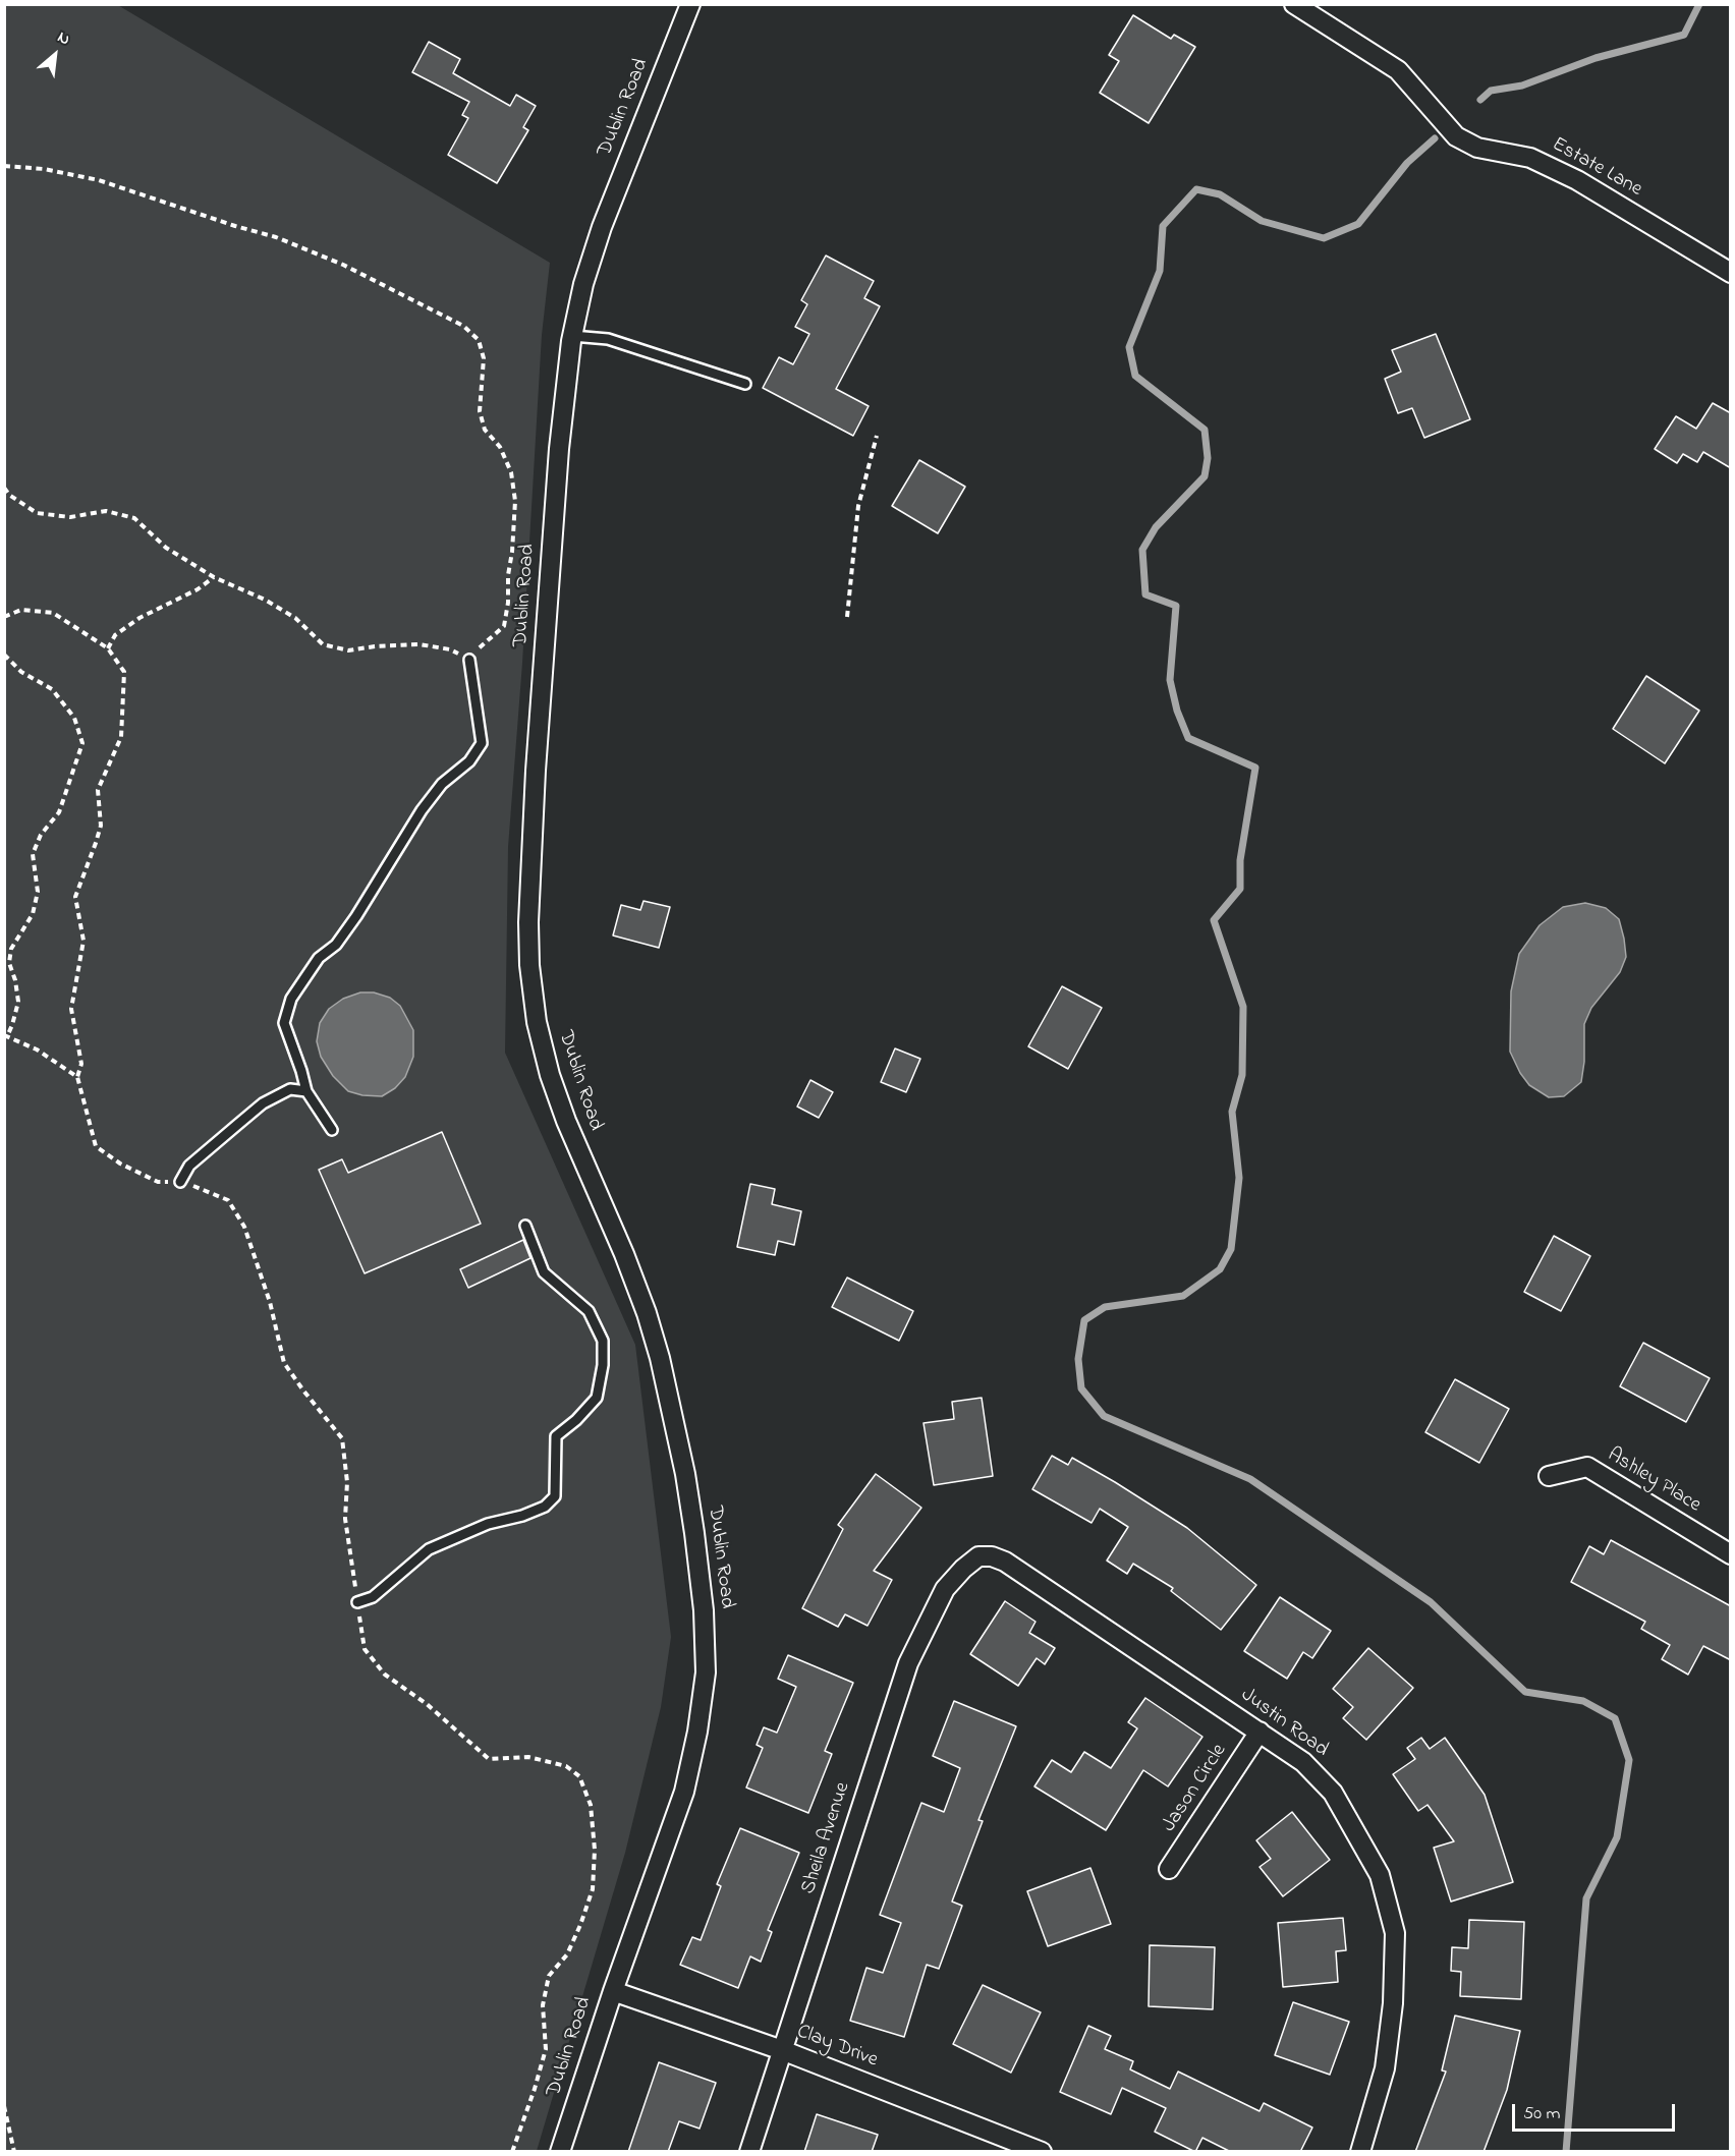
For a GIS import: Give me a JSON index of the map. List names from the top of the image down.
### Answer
{
  "streets": {
    "street": [
      "Dublin Road",
      "Estate Lane",
      "Ashley Place",
      "Justin Road",
      "Jason Circle",
      "Sheila Avenue",
      "Clay Drive"
    ]
  },
  "crossings": [
    ["Dublin Road", "Clay Drive"],
    ["Justin Road", "Jason Circle"],
    ["Justin Road", "Sheila Avenue"],
    ["Sheila Avenue", "Clay Drive"]
  ],
  "scale_bar": "50 m",
  "north": "top right"
}
